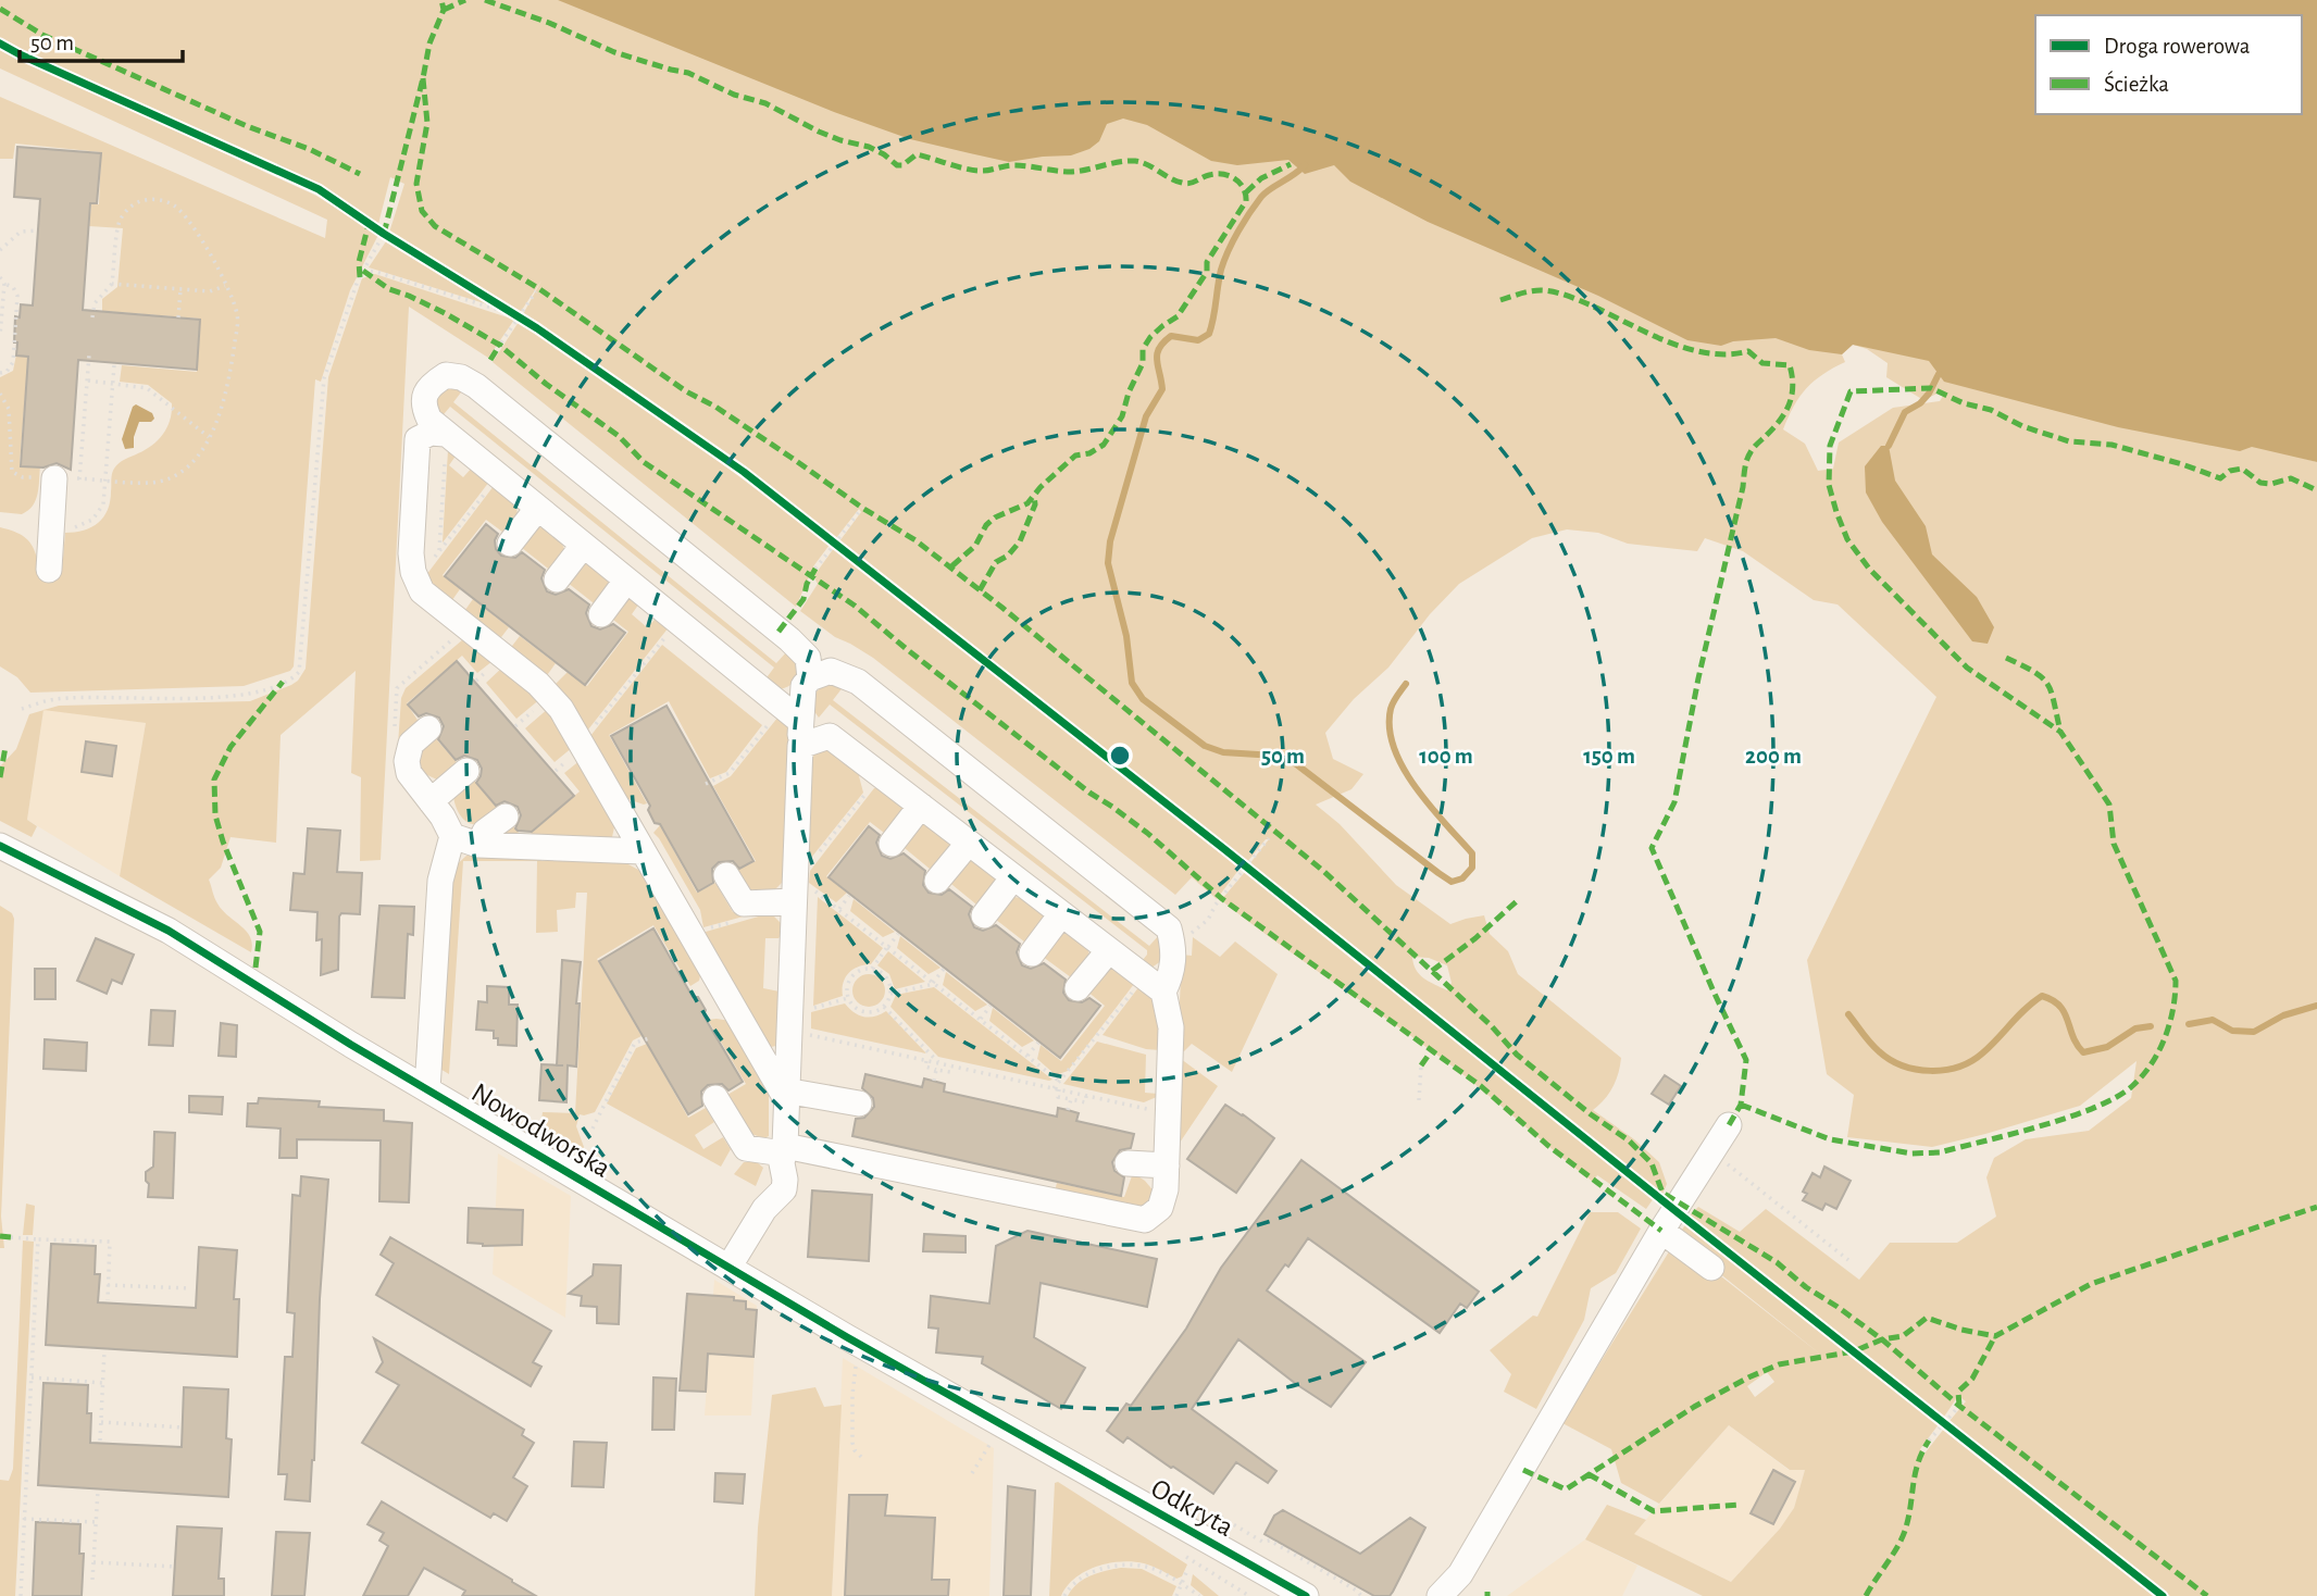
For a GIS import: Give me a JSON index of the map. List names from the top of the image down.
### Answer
{
  "streets": {
    "street": ["Nowodworska", "Odkryta"]
  },
  "crossings": [
    ["Nowodworska", "Odkryta"]
  ],
  "legend": ["Droga rowerowa", "Ścieżka"],
  "scale_bar": "50 m",
  "rings": [
    "50 m",
    "100 m",
    "150 m",
    "200 m"
  ]
}
